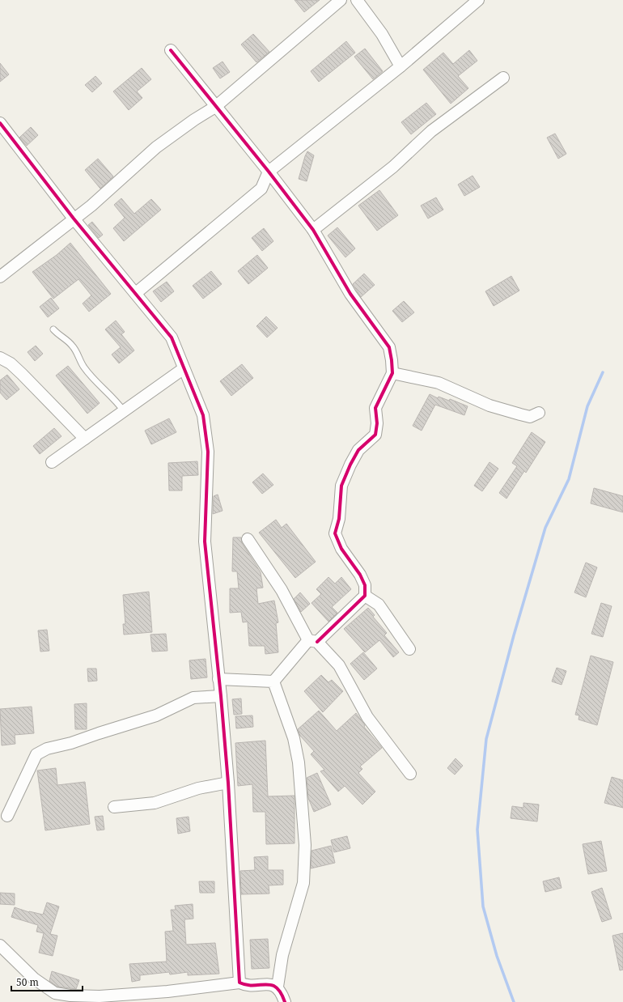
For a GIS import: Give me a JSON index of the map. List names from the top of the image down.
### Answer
{
  "scale_bar": "50 m"
}
